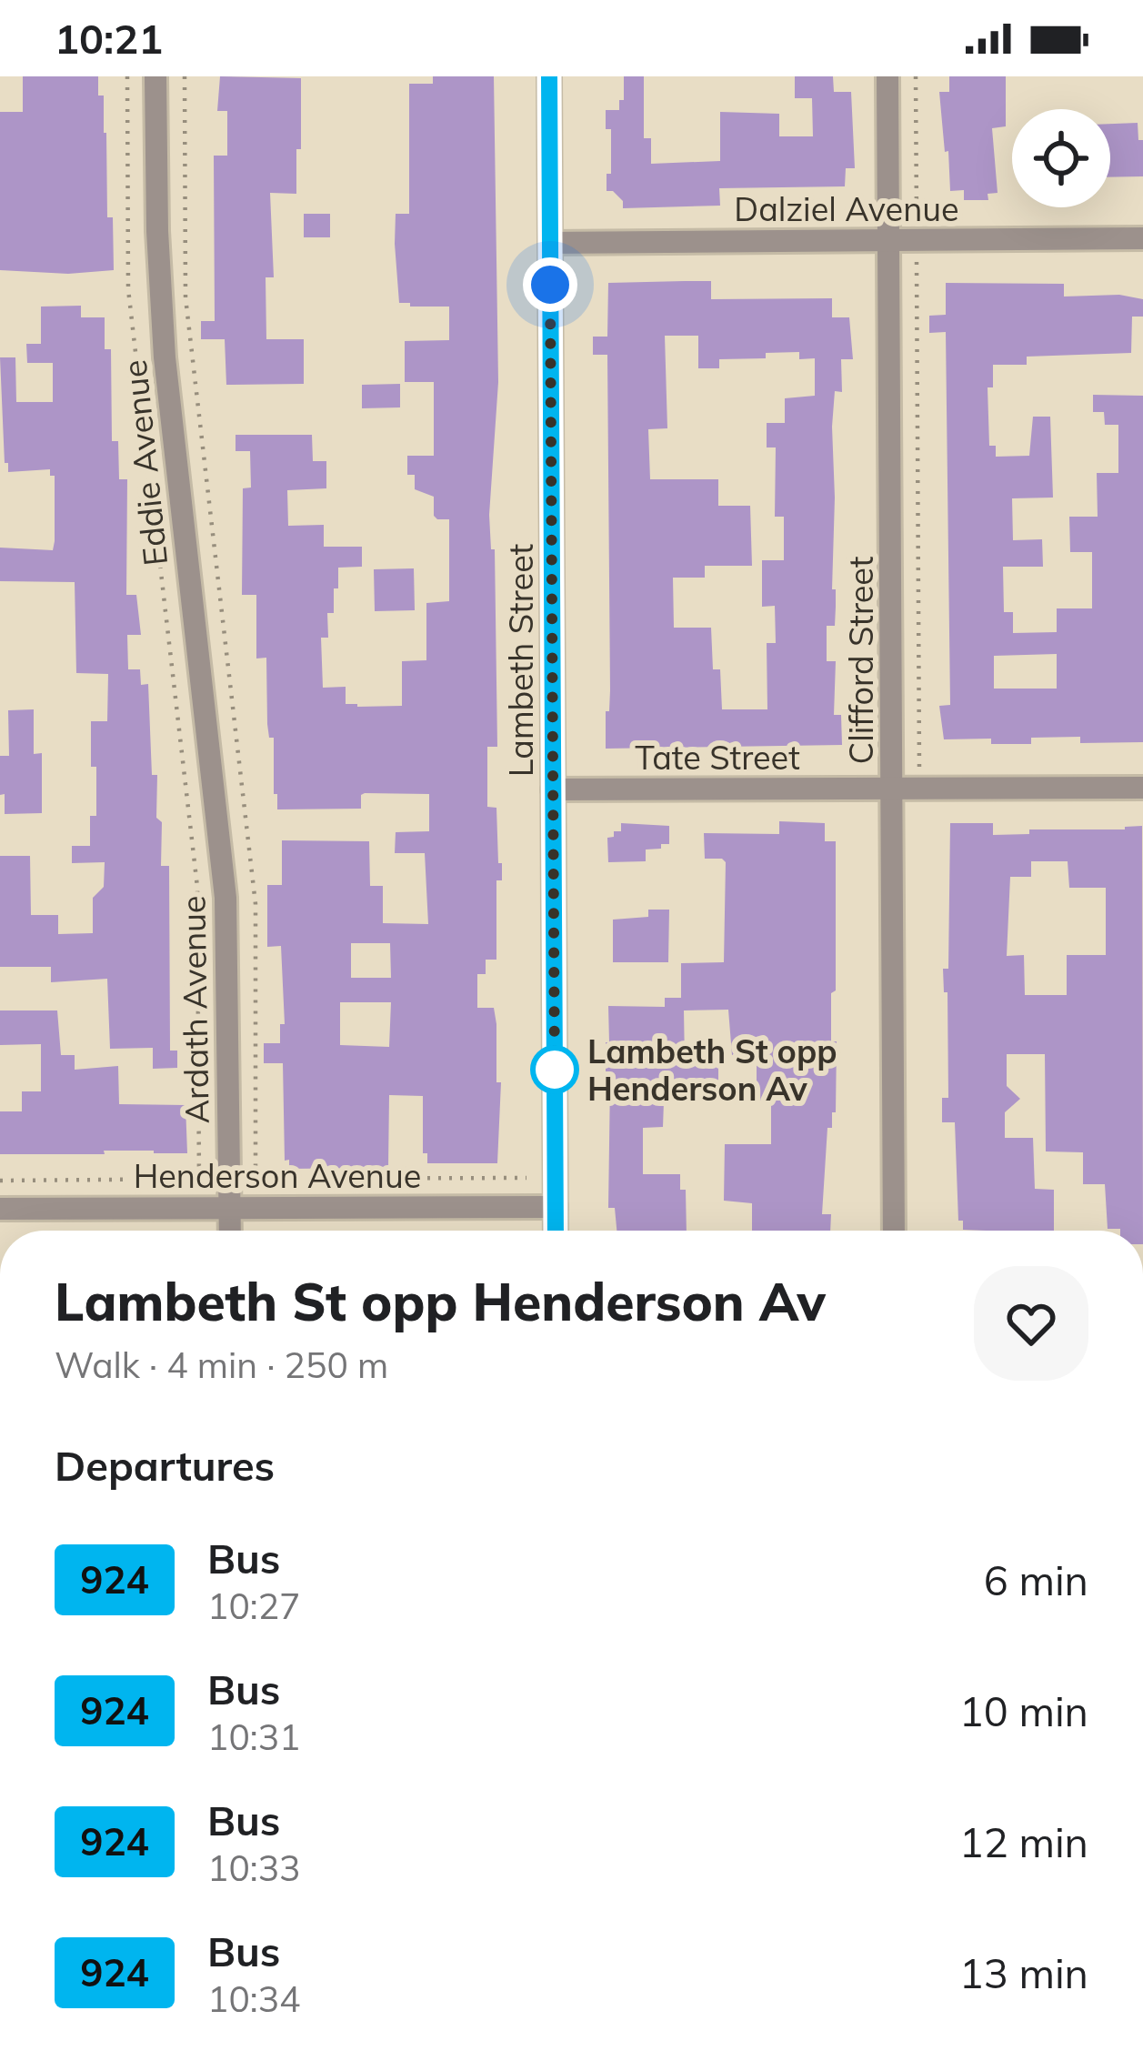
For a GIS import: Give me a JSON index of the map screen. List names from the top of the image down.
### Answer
{
  "streets": {
    "street": [
      "Dalziel Avenue",
      "Eddie Avenue",
      "Lambeth Street",
      "Clifford Street",
      "Tate Street",
      "Ardath Avenue",
      "Henderson Avenue"
    ]
  },
  "crossings": [
    ["Dalziel Avenue", "Lambeth Street"],
    ["Dalziel Avenue", "Clifford Street"],
    ["Eddie Avenue", "Ardath Avenue"],
    ["Lambeth Street", "Tate Street"],
    ["Lambeth Street", "Henderson Avenue"],
    ["Clifford Street", "Tate Street"],
    ["Ardath Avenue", "Henderson Avenue"]
  ],
  "places": ["Lambeth St opp Henderson Av"],
  "lines": ["bus line 924"],
  "page": {
    "status": "10:21",
    "heading": [
      ["Lambeth St opp Henderson Av", "Walk · 4 min · 250 m"],
      "Departures"
    ],
    "list": [
      {
        "mark": "924",
        "name": "Bus",
        "note": "10:27",
        "value": "6 min"
      },
      {
        "mark": "924",
        "name": "Bus",
        "note": "10:31",
        "value": "10 min"
      },
      {
        "mark": "924",
        "name": "Bus",
        "note": "10:33",
        "value": "12 min"
      },
      {
        "mark": "924",
        "name": "Bus",
        "note": "10:34",
        "value": "13 min"
      }
    ]
  }
}
